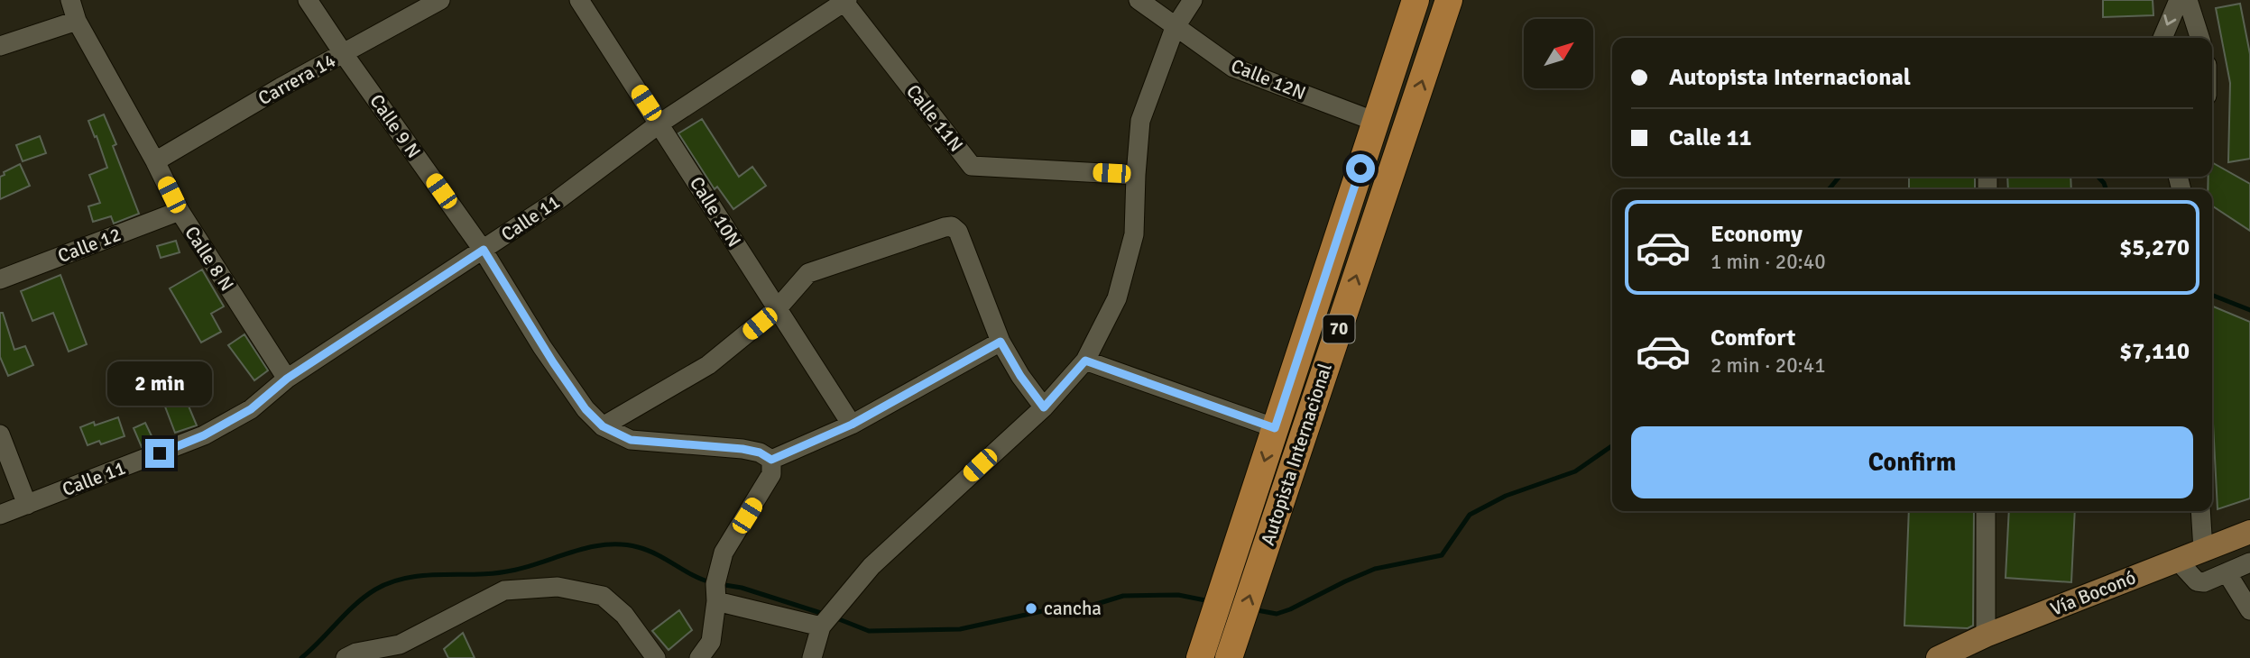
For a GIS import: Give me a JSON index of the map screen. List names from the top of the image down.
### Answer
{
  "streets": {
    "highway": ["70", "Autopista Internacional"],
    "main road": ["Vía Boconó"],
    "street": [
      "Carrera 14",
      "Calle 12N",
      "Calle 11N",
      "Calle 9 N",
      "Calle 10N",
      "Calle 11",
      "Calle 12",
      "Calle 8 N"
    ]
  },
  "crossings": [
    ["Carrera 14", "Calle 9 N"],
    ["Carrera 14", "Calle 8 N"],
    ["Calle 12N", "Autopista Internacional"],
    ["Calle 11N", "Calle 11"],
    ["Calle 9 N", "Calle 11"],
    ["Calle 10N", "Calle 11"],
    ["Calle 11", "Calle 8 N"],
    ["Calle 12", "Calle 8 N"]
  ],
  "places": ["cancha"],
  "north": "top right",
  "page": {
    "banner": ["Autopista Internacional", "Calle 11"],
    "list": [
      {
        "name": "Economy",
        "note": "1 min · 20:40",
        "value": "$5,270"
      },
      {
        "name": "Comfort",
        "note": "2 min · 20:41",
        "value": "$7,110"
      }
    ],
    "bubble": "2 min",
    "buttons": "Confirm"
  }
}
